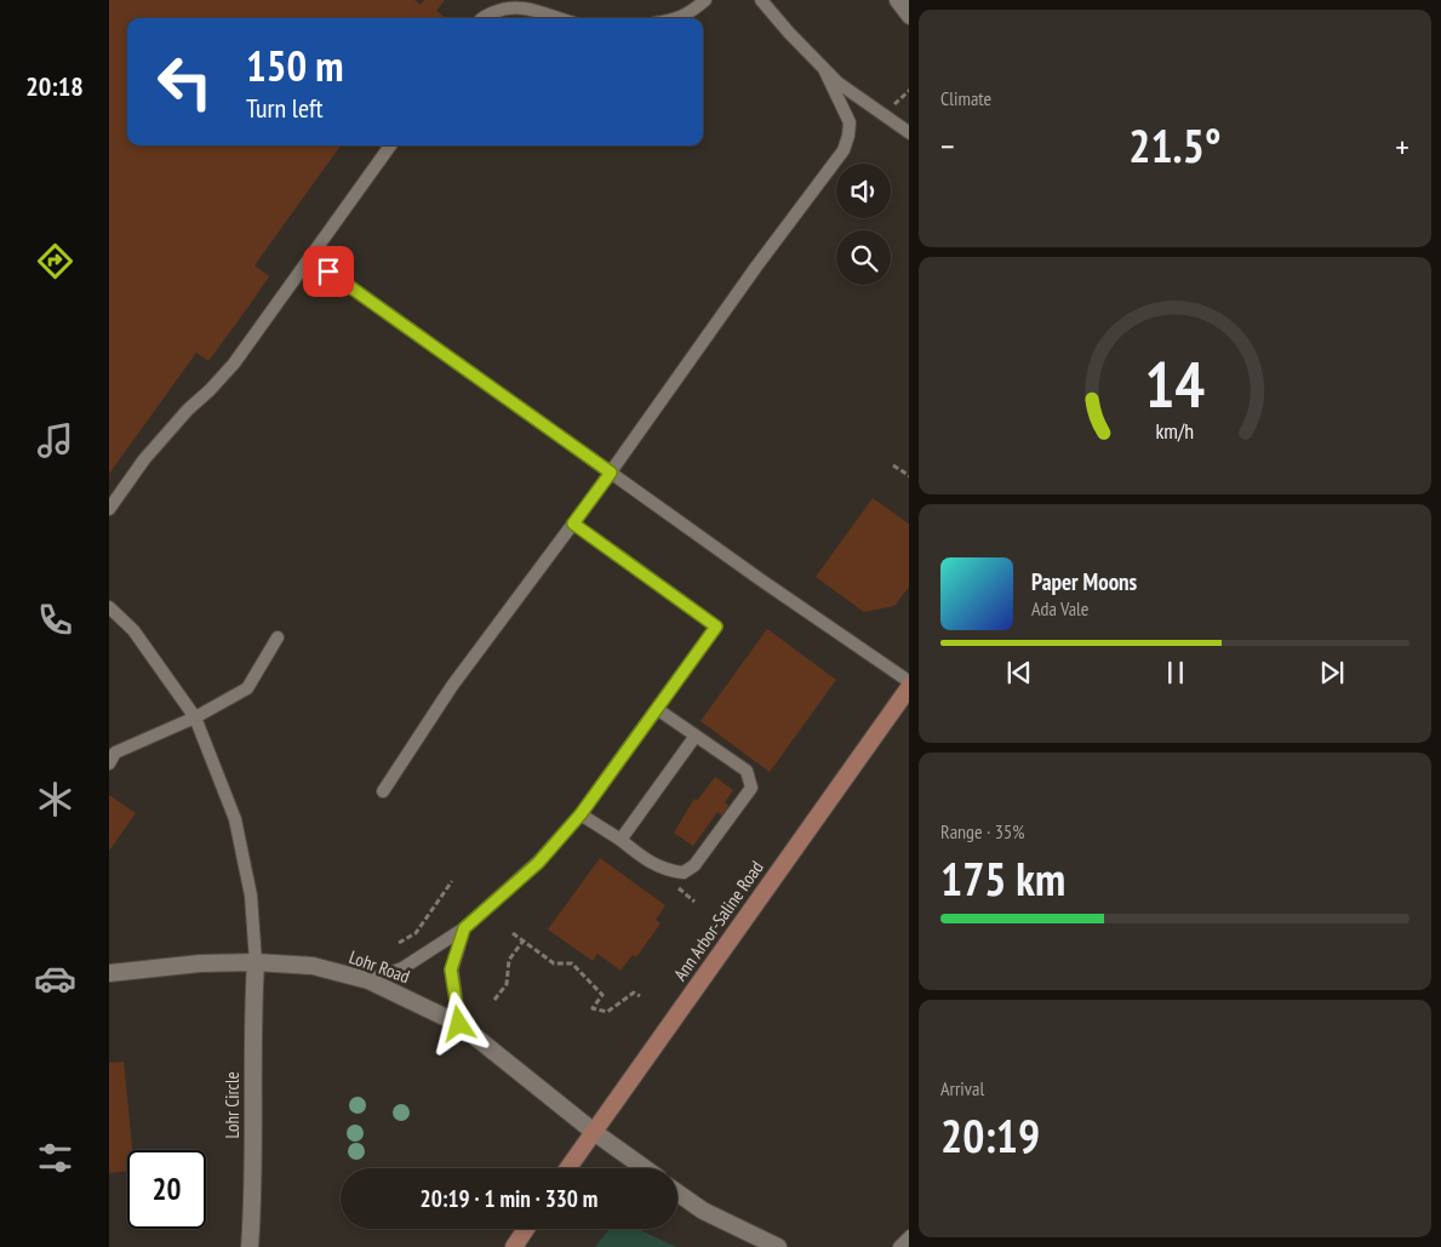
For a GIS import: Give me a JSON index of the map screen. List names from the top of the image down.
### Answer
{
  "streets": {
    "main road": ["Ann Arbor-Saline Road"],
    "street": ["Lohr Road", "Lohr Circle"]
  },
  "crossings": [
    ["Ann Arbor-Saline Road", "Lohr Road"],
    ["Lohr Road", "Lohr Circle"]
  ],
  "page": {
    "tabs": "20:18",
    "tile": [
      "Climate",
      ["Range · 35%", "175 km"],
      ["Arrival", "20:19"]
    ],
    "turn": ["150 m", "Turn left"],
    "heat": ["−", "21.5°", "+"],
    "song": ["Paper Moons", "Ada Vale"],
    "limit": "20",
    "trip": "20:19 · 1 min · 330 m",
    "gauge": ["14", "km/h"]
  }
}
